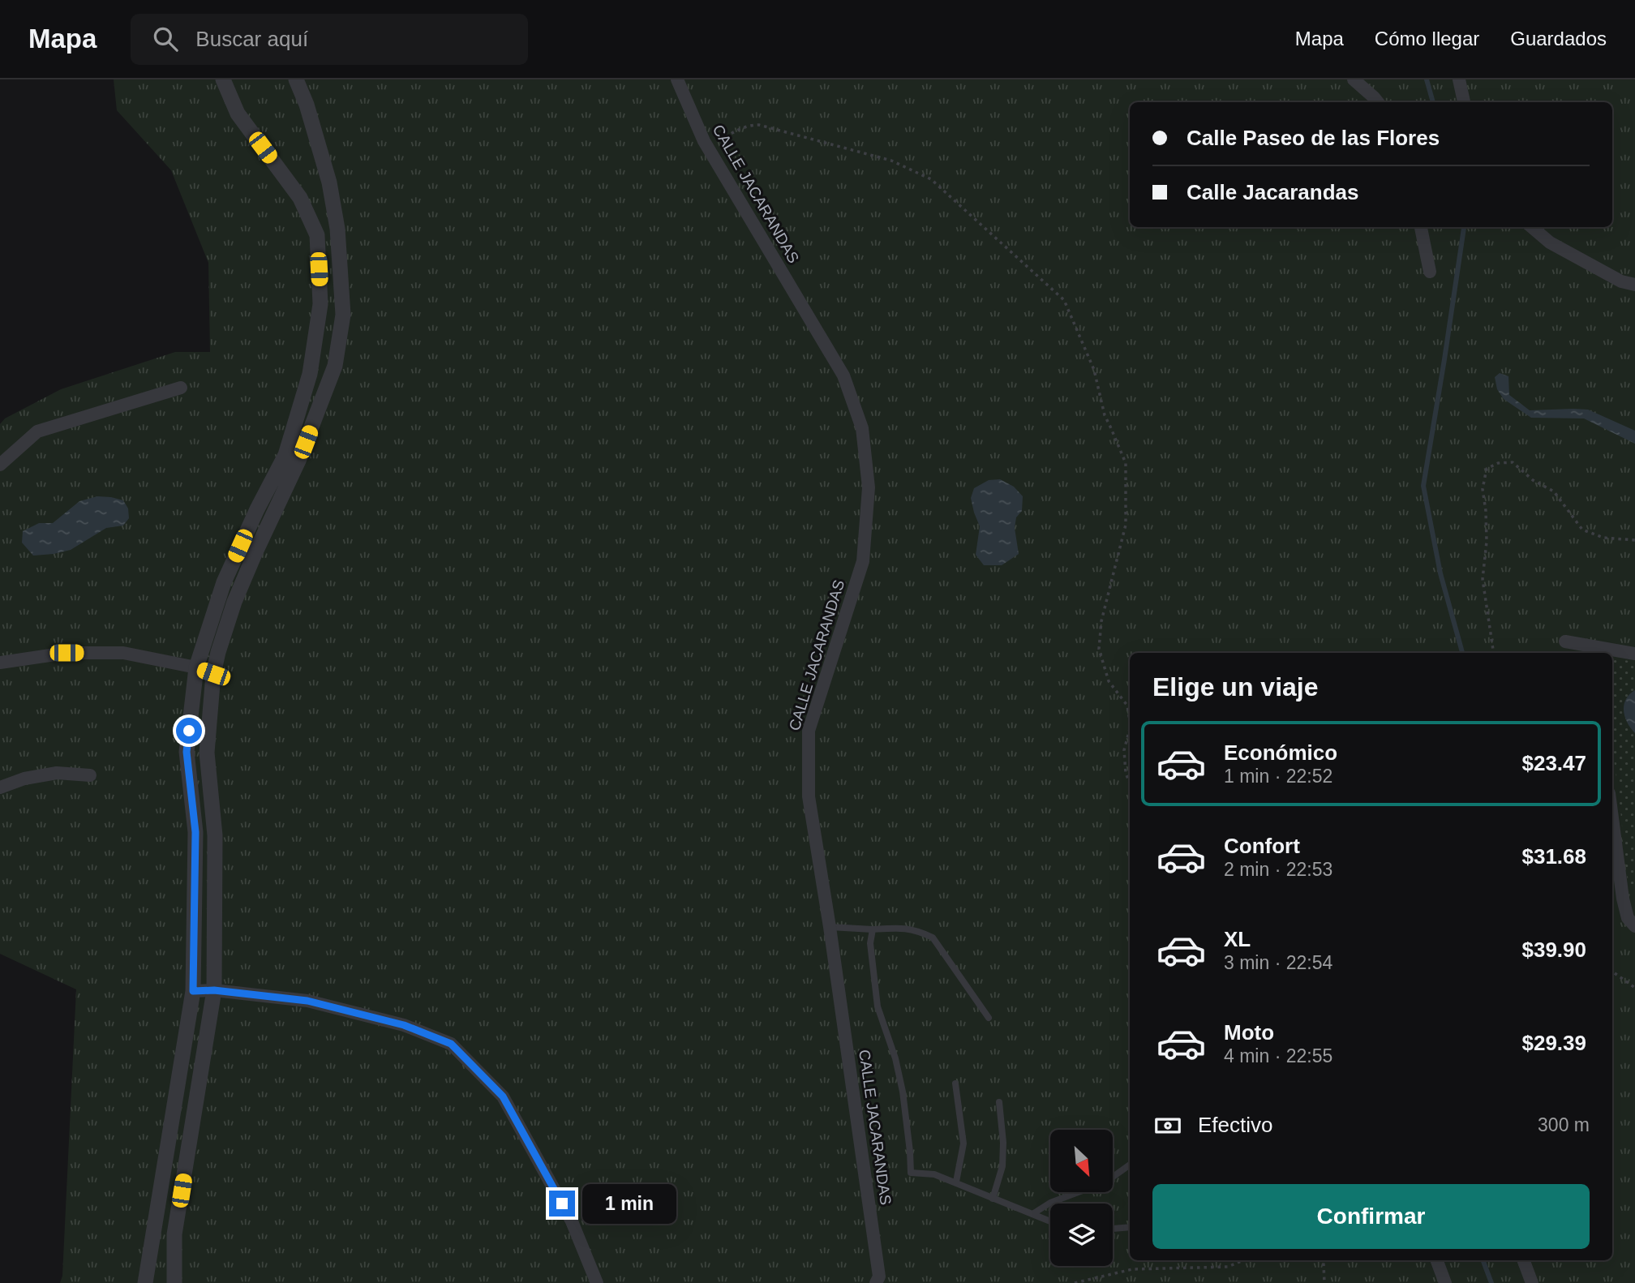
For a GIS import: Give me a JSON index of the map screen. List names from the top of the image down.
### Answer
{
  "streets": {
    "street": ["CALLE JACARANDAS"]
  },
  "north": "bottom right",
  "page": {
    "header": "Mapa",
    "search": "Buscar aquí",
    "nav": ["Mapa", "Cómo llegar", "Guardados"],
    "banner": ["Calle Paseo de las Flores", "Calle Jacarandas"],
    "heading": "Elige un viaje",
    "list": [
      {
        "name": "Económico",
        "note": "1 min · 22:52",
        "value": "$23.47"
      },
      {
        "name": "Confort",
        "note": "2 min · 22:53",
        "value": "$31.68"
      },
      {
        "name": "XL",
        "note": "3 min · 22:54",
        "value": "$39.90"
      },
      {
        "name": "Moto",
        "note": "4 min · 22:55",
        "value": "$29.39"
      }
    ],
    "pay": ["Efectivo", "300 m"],
    "buttons": "Confirmar",
    "bubble": "1 min"
  }
}
